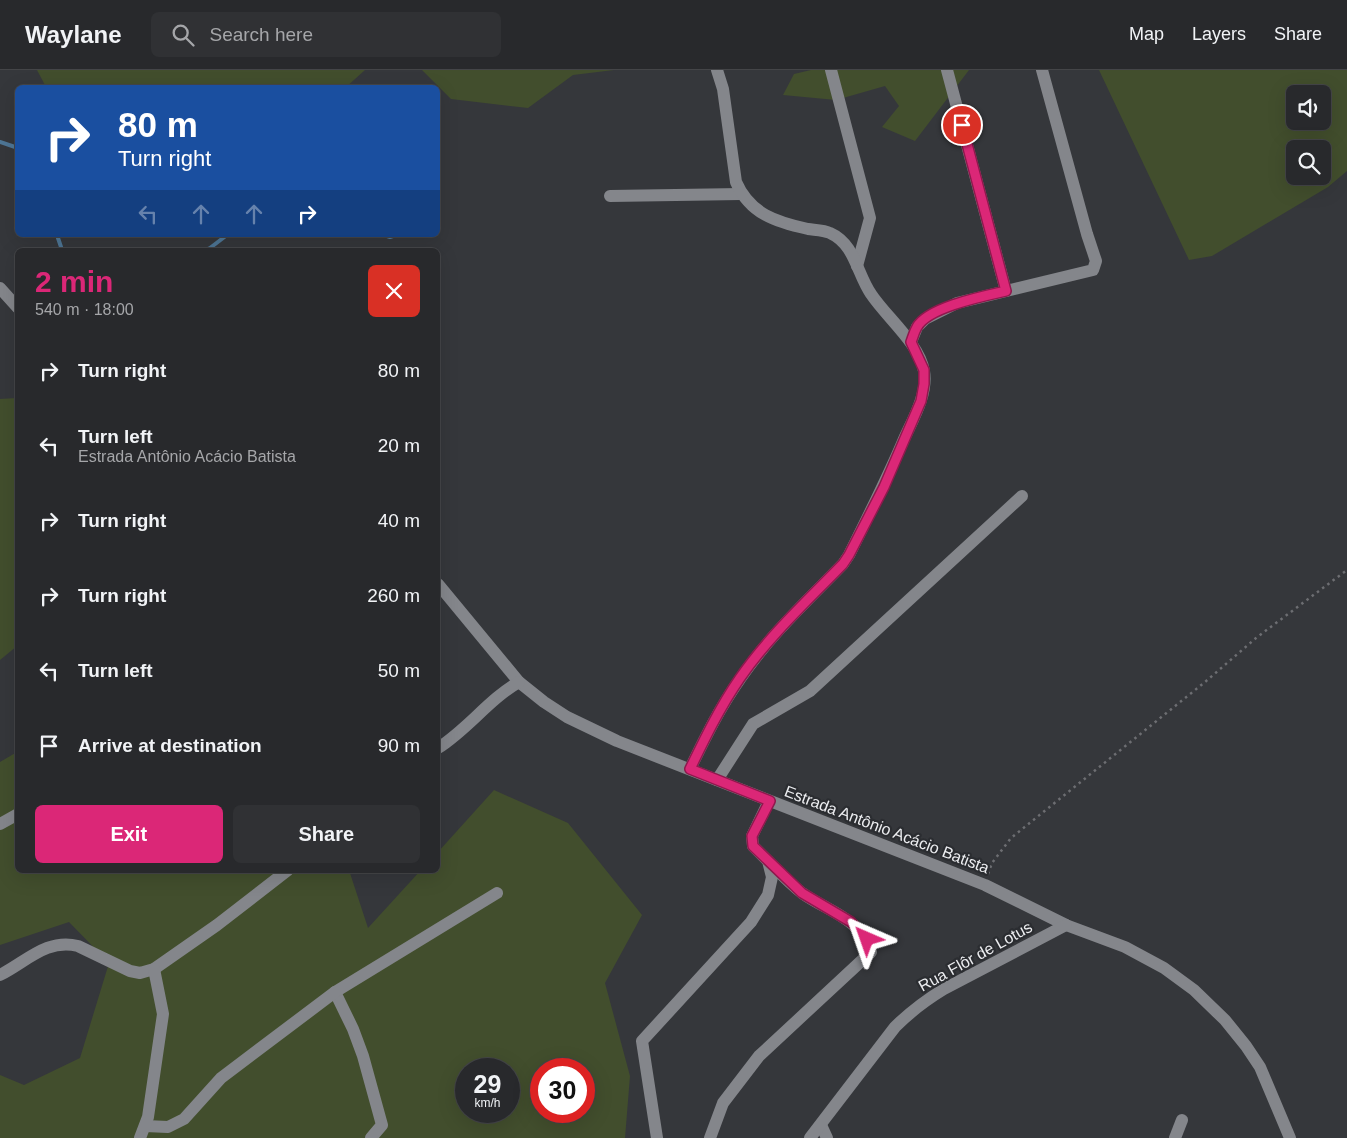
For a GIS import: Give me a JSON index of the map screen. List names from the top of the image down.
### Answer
{
  "streets": {
    "street": ["Estrada Antônio Acácio Batista", "Rua Flôr de Lotus"]
  },
  "crossings": [
    ["Estrada Antônio Acácio Batista", "Rua Flôr de Lotus"]
  ],
  "page": {
    "header": "Waylane",
    "search": "Search here",
    "nav": ["Map", "Layers", "Share"],
    "turn": ["80 m", "Turn right"],
    "heading": ["2 min", "540 m · 18:00"],
    "list": [
      {
        "name": "Turn right",
        "value": "80 m"
      },
      {
        "name": "Turn left",
        "note": "Estrada Antônio Acácio Batista",
        "value": "20 m"
      },
      {
        "name": "Turn right",
        "value": "40 m"
      },
      {
        "name": "Turn right",
        "value": "260 m"
      },
      {
        "name": "Turn left",
        "value": "50 m"
      },
      {
        "name": "Arrive at destination",
        "value": "90 m"
      }
    ],
    "buttons": ["Exit", "Share"],
    "speed": "29 km/h",
    "limit": "30"
  }
}
